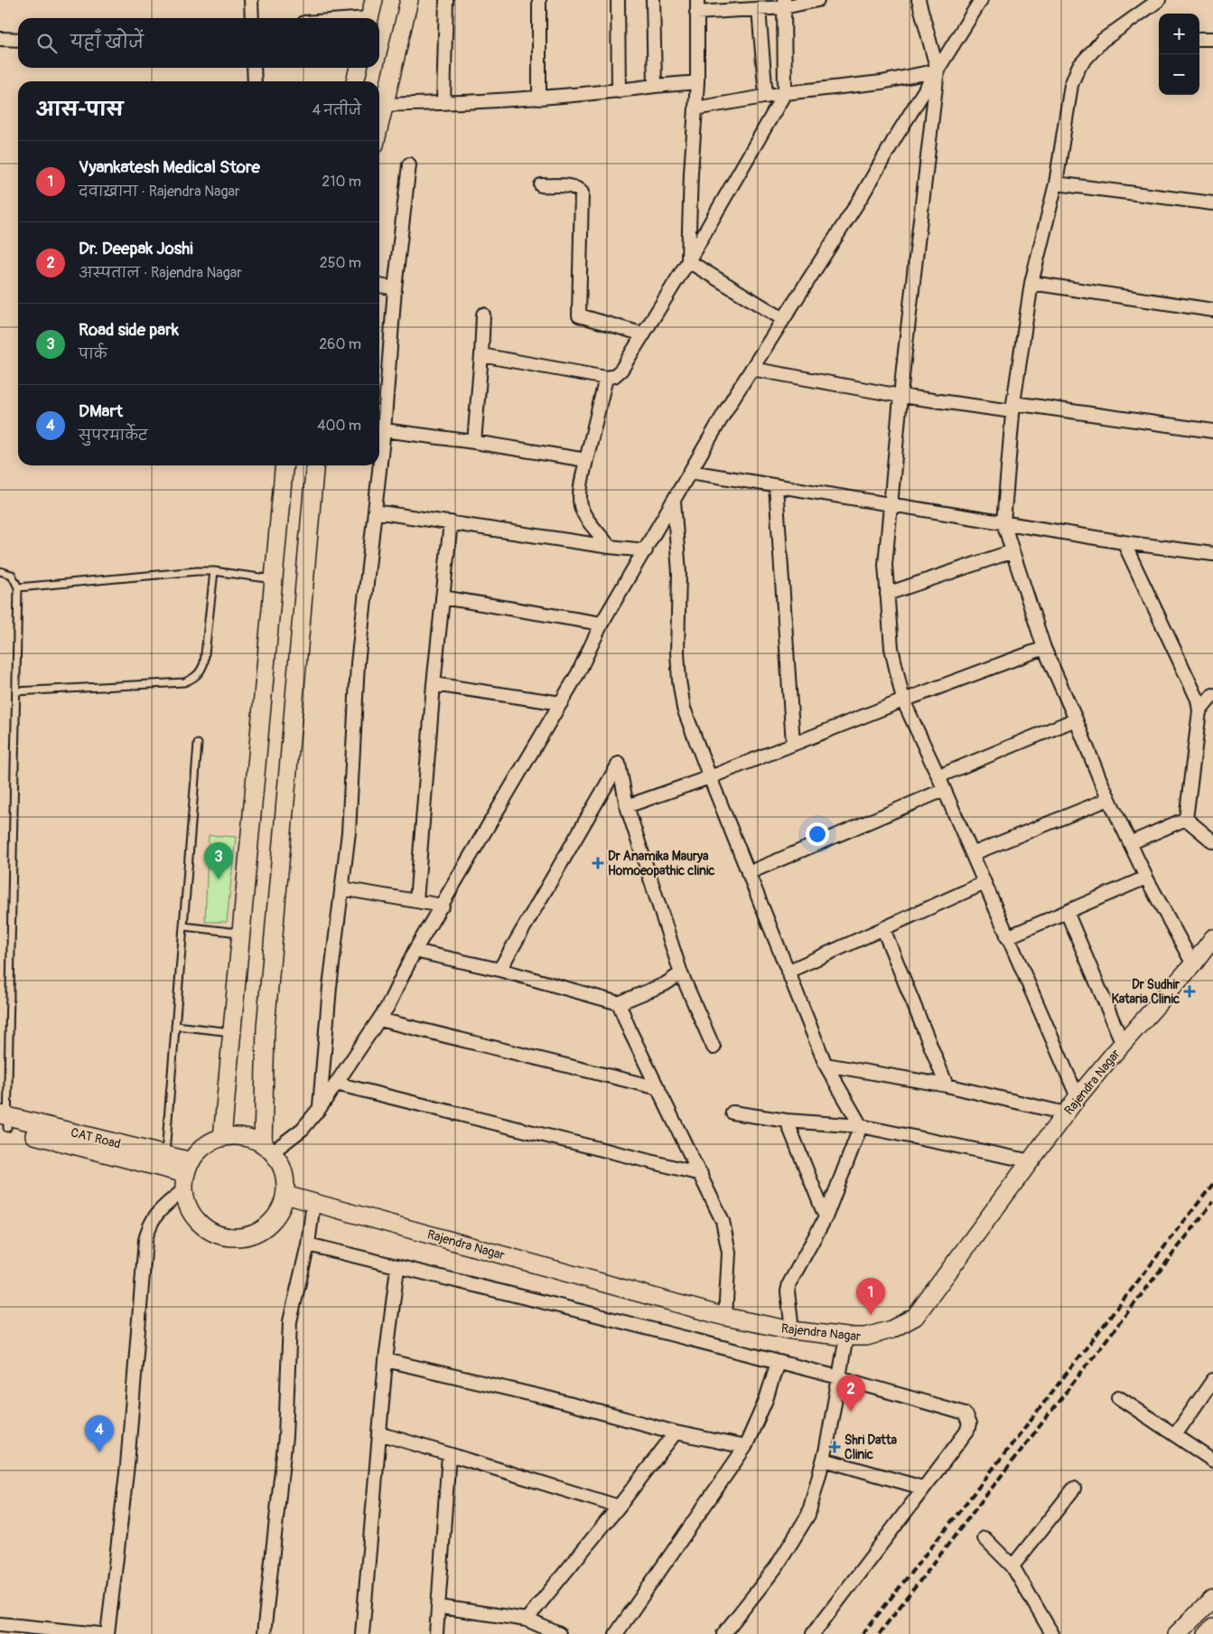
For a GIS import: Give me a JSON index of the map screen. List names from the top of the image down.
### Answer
{
  "streets": {
    "main road": ["Rajendra Nagar", "CAT Road"]
  },
  "crossings": [
    ["Rajendra Nagar", "CAT Road"]
  ],
  "places": {
    "health": ["Dr Anamika Maurya Homoeopathic clinic", "Dr Sudhir Kataria Clinic", "Shri Datta Clinic"]
  },
  "page": {
    "map_buttons": ["+", "−"],
    "search": "यहाँ खोजें",
    "heading": ["आस-पास", "4 नतीजे"],
    "list": [
      {
        "mark": "1",
        "name": "Vyankatesh Medical Store",
        "note": "दवाख़ाना · Rajendra Nagar",
        "value": "210 m"
      },
      {
        "mark": "2",
        "name": "Dr. Deepak Joshi",
        "note": "अस्पताल · Rajendra Nagar",
        "value": "250 m"
      },
      {
        "mark": "3",
        "name": "Road side park",
        "note": "पार्क",
        "value": "260 m"
      },
      {
        "mark": "4",
        "name": "DMart",
        "note": "सुपरमार्केट",
        "value": "400 m"
      }
    ],
    "pins": [
      "3",
      "1",
      "2",
      "4"
    ]
  }
}
